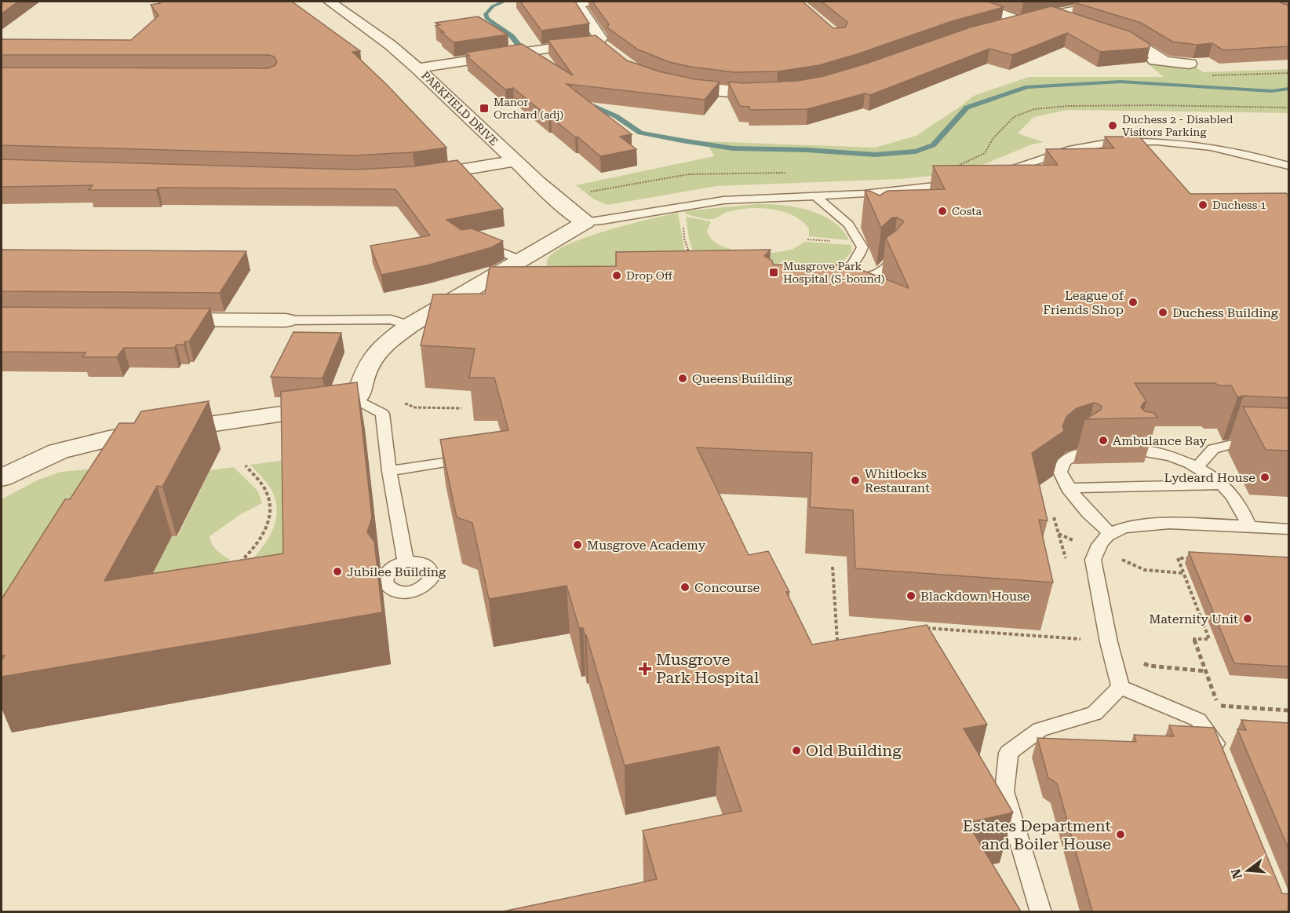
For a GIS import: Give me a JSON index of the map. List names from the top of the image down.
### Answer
{
  "streets": {
    "street": ["PARKFIELD DRIVE"]
  },
  "places": {
    "transit": ["Manor Orchard (adj)", "Musgrove Park Hospital (S-bound)"],
    "other": [
      "Duchess 2 - Disabled Visitors Parking",
      "Duchess 1",
      "Costa",
      "Drop Off",
      "League of Friends Shop",
      "Duchess Building",
      "Queens Building",
      "Ambulance Bay",
      "Lydeard House",
      "Whitlocks Restaurant",
      "Musgrove Academy",
      "Jubilee Building",
      "Concourse",
      "Blackdown House",
      "Maternity Unit",
      "Old Building",
      "Estates Department and Boiler House"
    ],
    "health": ["Musgrove Park Hospital"]
  },
  "north": "left"
}
